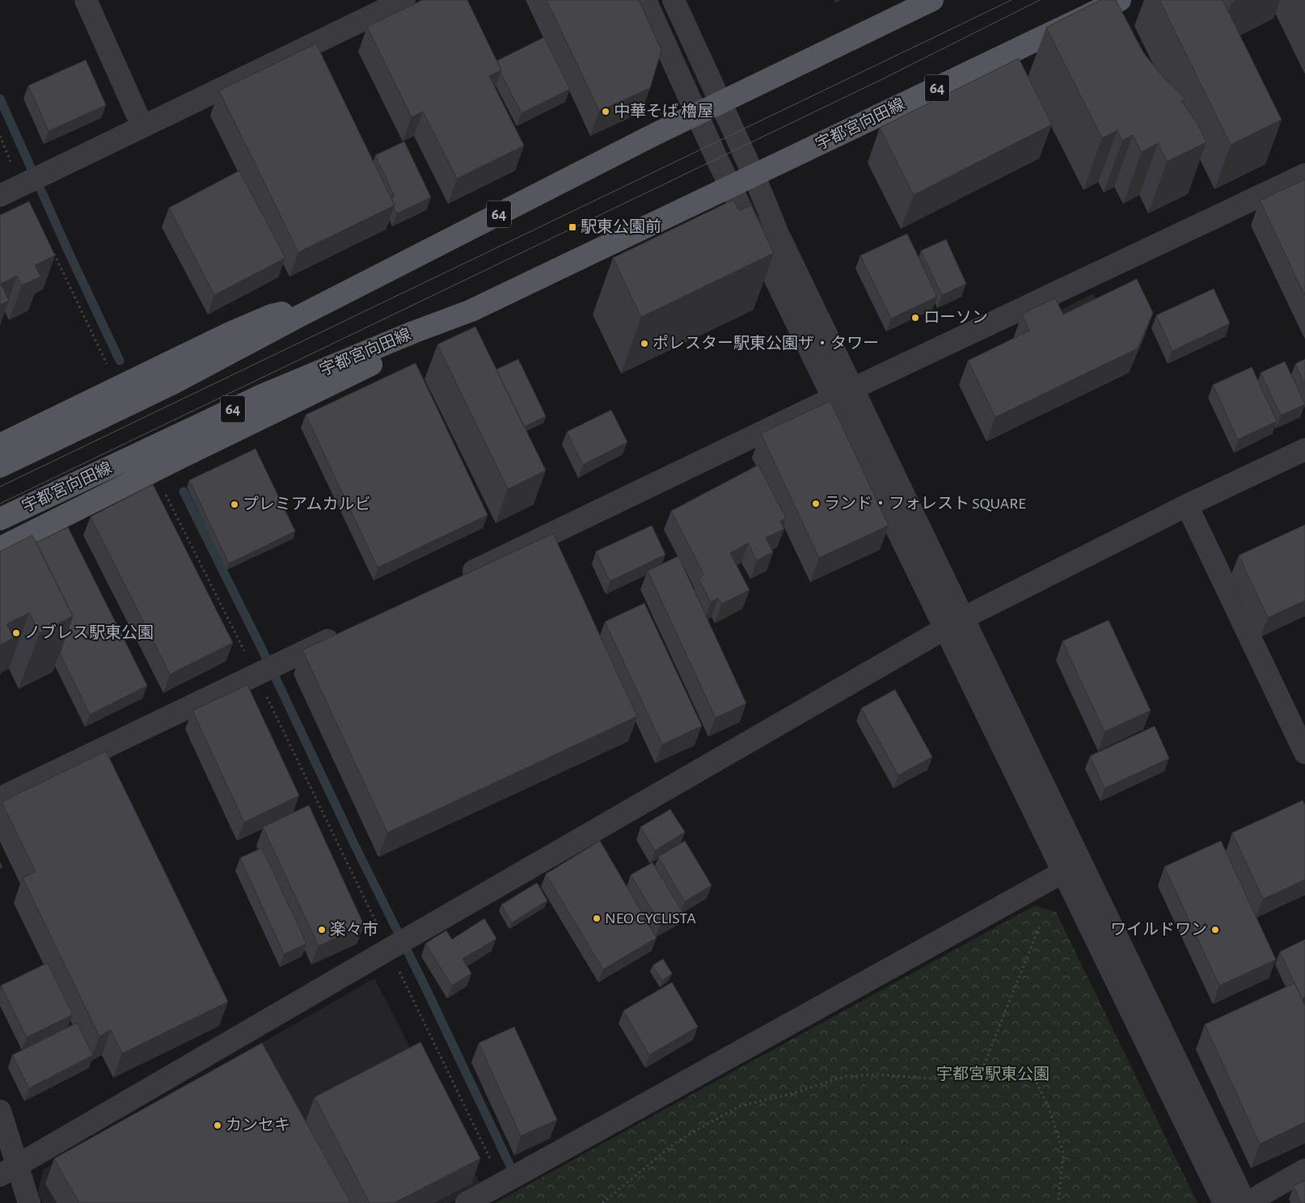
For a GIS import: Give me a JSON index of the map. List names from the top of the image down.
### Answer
{
  "streets": {
    "main road": ["64", "宇都宮向田線"]
  },
  "crossings": [
    ["64", "宇都宮向田線"]
  ],
  "parks": ["宇都宮駅東公園"],
  "places": {
    "other": [
      "中華そば 櫓屋",
      "ローソン",
      "ポレスター駅東公園ザ・タワー",
      "ランド・フォレスト SQUARE",
      "プレミアムカルビ",
      "ノブレス駅東公園",
      "NEO CYCLISTA",
      "楽々市",
      "ワイルドワン",
      "カンセキ"
    ],
    "transit": ["駅東公園前"]
  }
}
